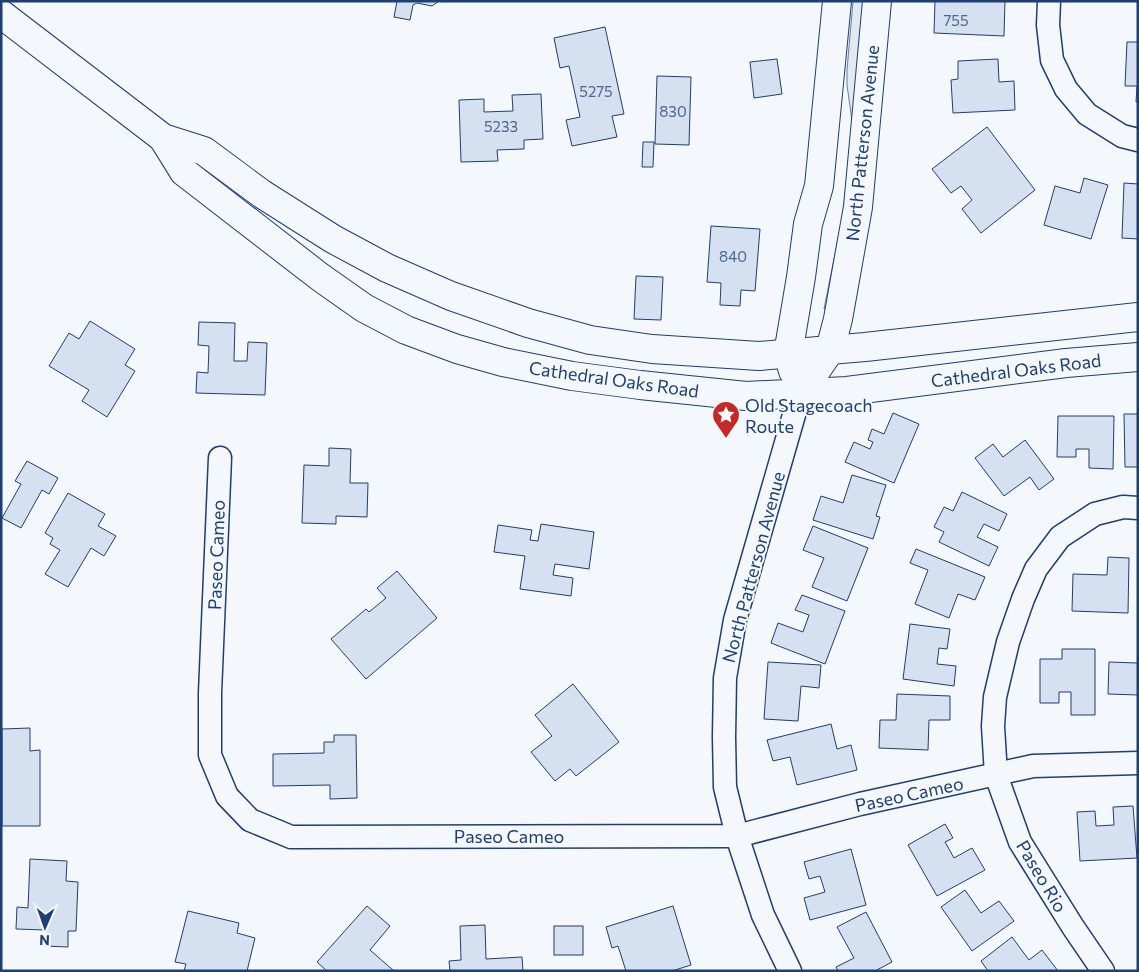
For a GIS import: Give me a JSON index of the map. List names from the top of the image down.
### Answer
{
  "streets": {
    "main road": ["North Patterson Avenue", "Cathedral Oaks Road"],
    "street": ["Paseo Cameo", "Paseo Rio"]
  },
  "crossings": [
    ["North Patterson Avenue", "Cathedral Oaks Road"],
    ["North Patterson Avenue", "Paseo Cameo"],
    ["Paseo Cameo", "Paseo Rio"]
  ],
  "places": {
    "place": ["Old Stagecoach Route"]
  },
  "house_numbers": [
    "755",
    "5275",
    "830",
    "5233",
    "840"
  ],
  "north": "bottom"
}
